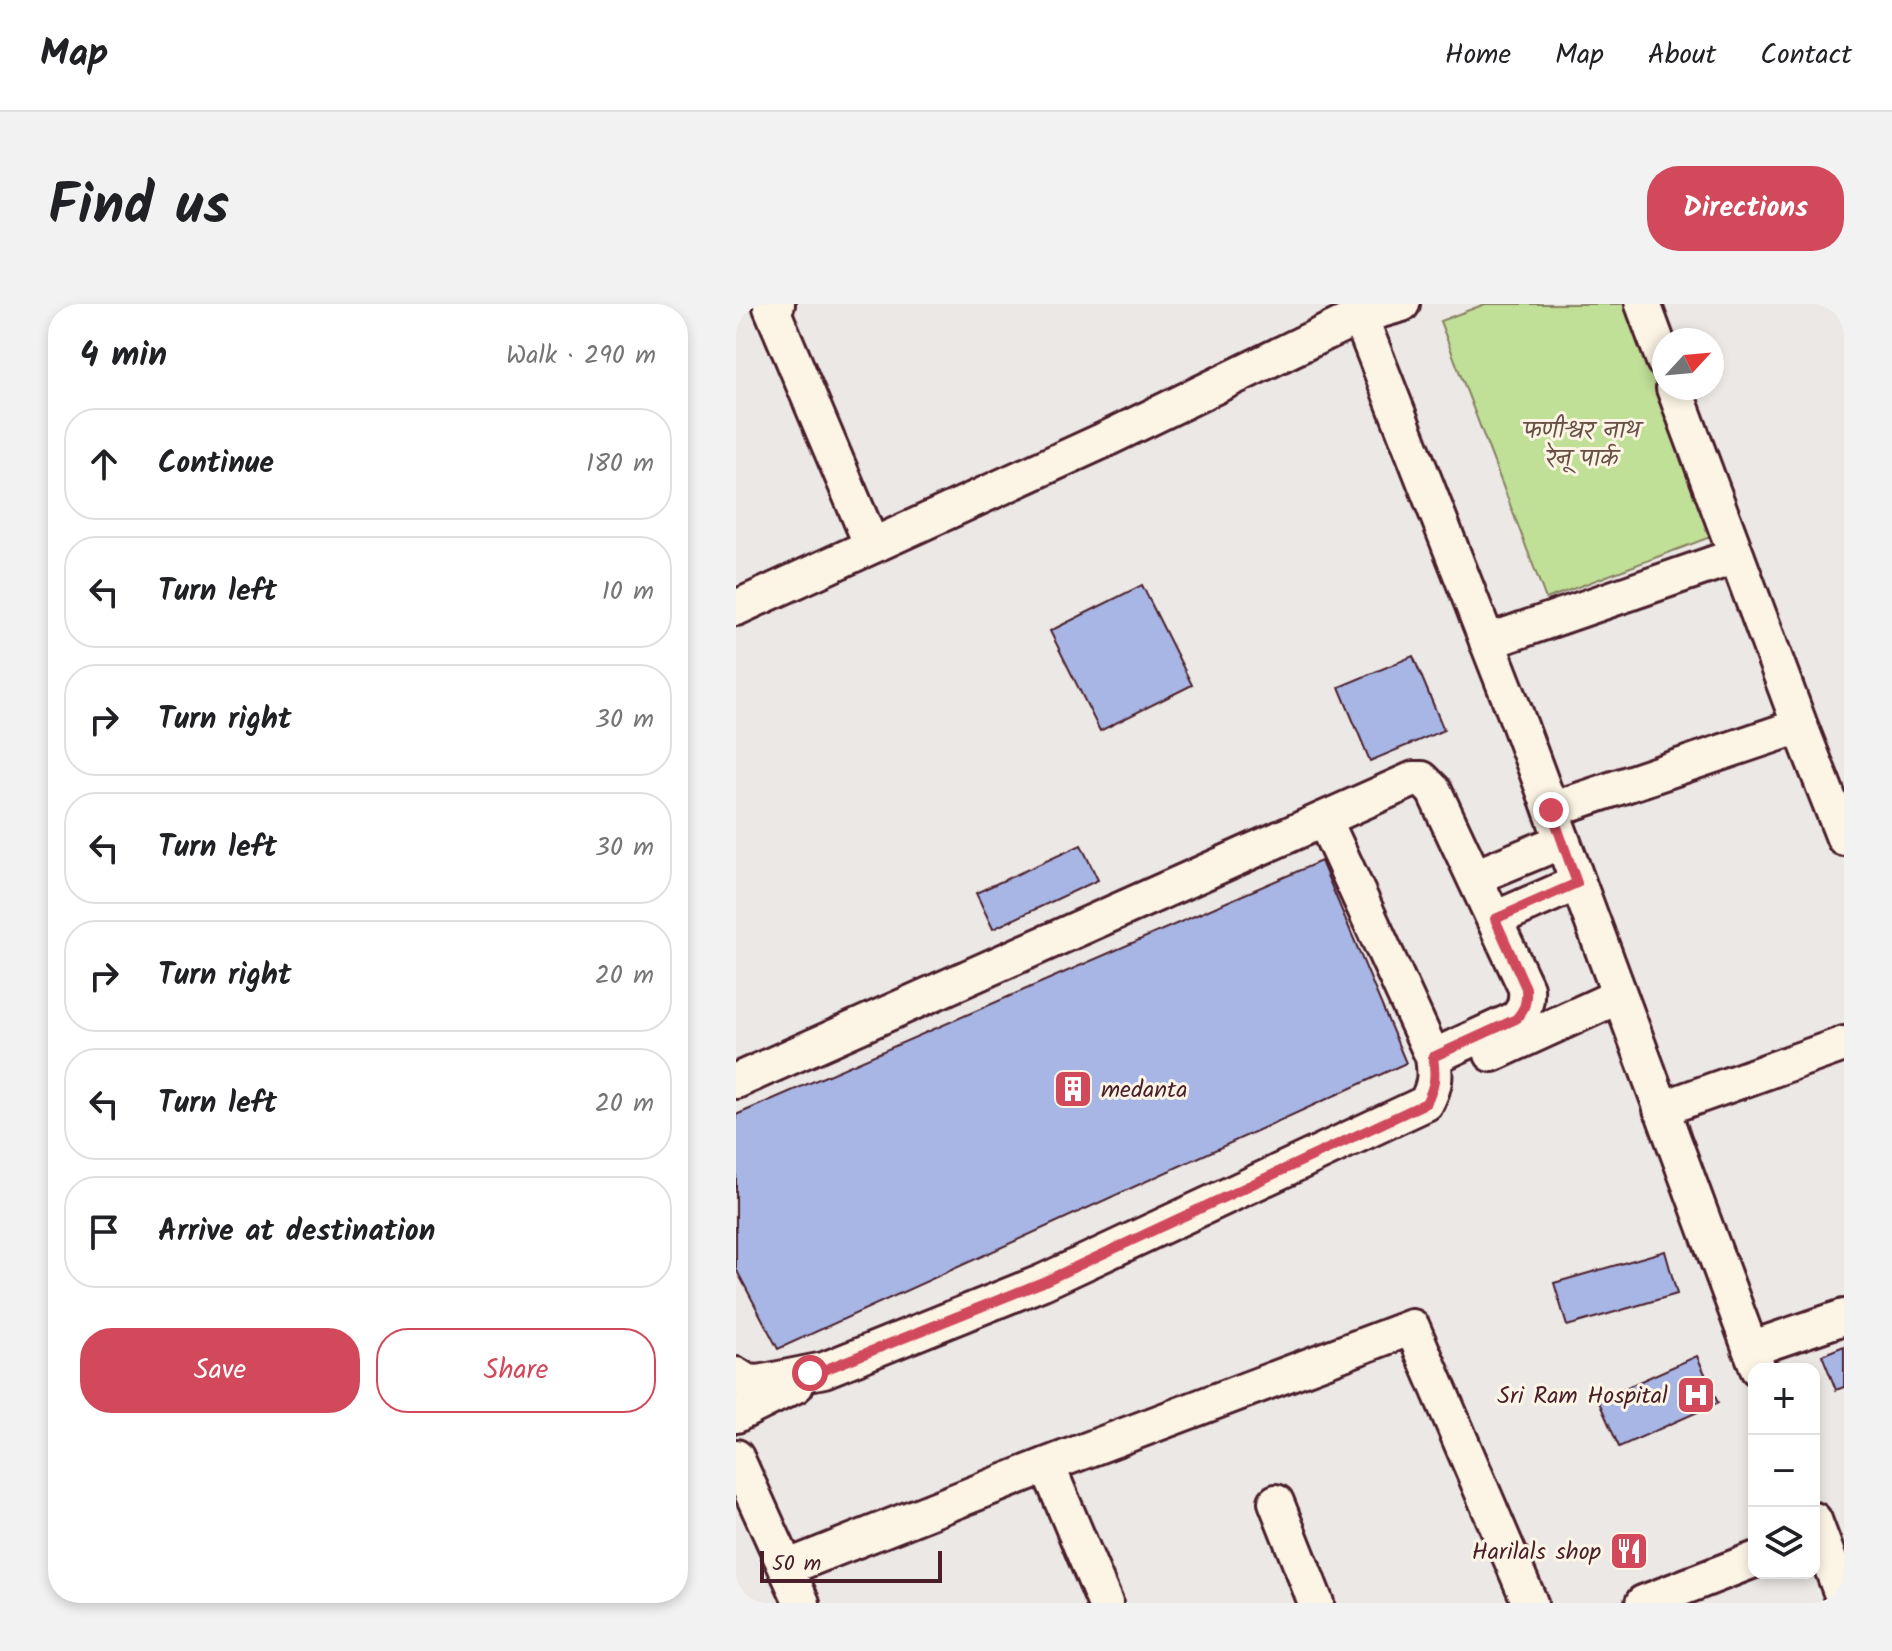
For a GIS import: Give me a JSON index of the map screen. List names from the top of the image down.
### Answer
{
  "parks": ["फणीश्वर नाथ रेनू पार्क"],
  "places": {
    "building": ["medanta"],
    "hospital": ["Sri Ram Hospital"],
    "restaurant": ["Harilals shop"]
  },
  "scale_bar": "50 m",
  "north": "top right",
  "page": {
    "header": "Map",
    "nav": [
      "Home",
      "Map",
      "About",
      "Contact"
    ],
    "title": "Find us",
    "buttons": [
      "Directions",
      ["Save", "Share"]
    ],
    "heading": ["4 min", "Walk · 290 m"],
    "list": [
      ["Continue", "180 m"],
      ["Turn left", "10 m"],
      ["Turn right", "30 m"],
      ["Turn left", "30 m"],
      ["Turn right", "20 m"],
      ["Turn left", "20 m"],
      "Arrive at destination"
    ],
    "map_buttons": ["+", "−"],
    "scale": "50 m"
  }
}
